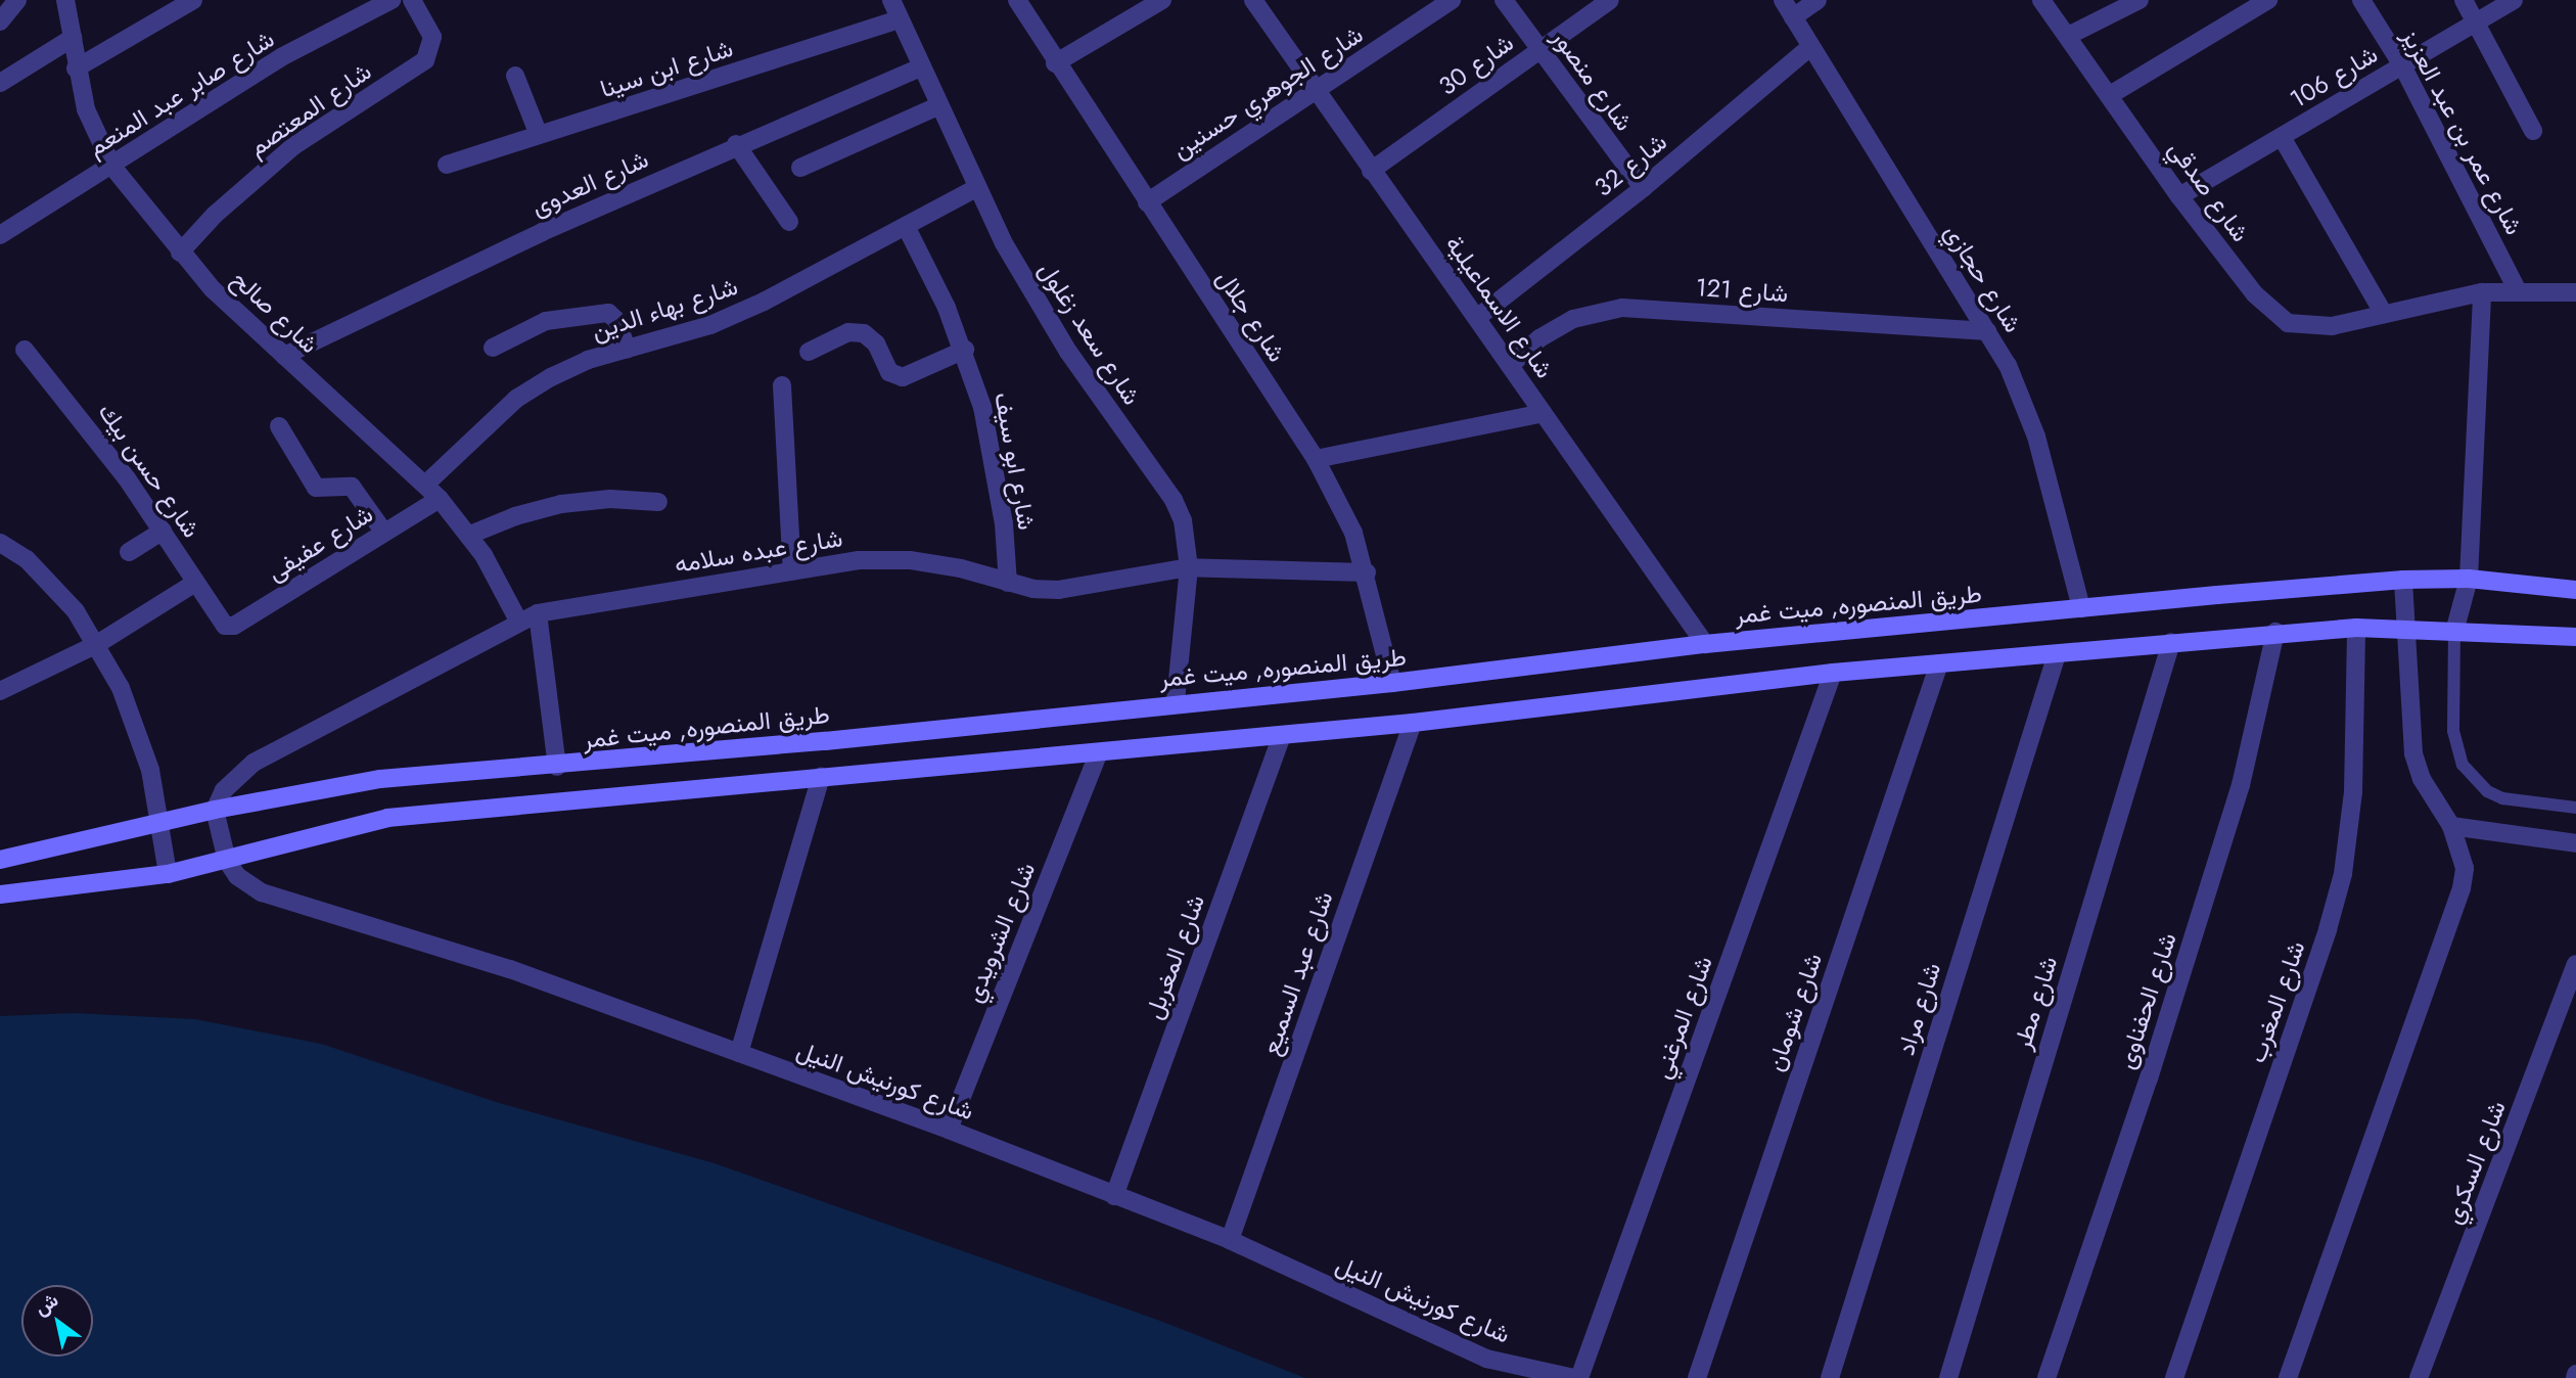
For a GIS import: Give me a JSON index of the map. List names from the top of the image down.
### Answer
{
  "streets": {
    "main road": ["طريق المنصوره, ميت غمر"],
    "street": [
      "شارع 30",
      "شارع ابن سينا",
      "شارع 106",
      "شارع منصور",
      "شارع الجوهري حسنين",
      "شارع صابر عبد المنعم",
      "شارع المعتصم",
      "شارع عمر بن عبد العزيز",
      "شارع 32",
      "شارع العدوى",
      "شارع صدقي",
      "شارع حجازي",
      "شارع 121",
      "شارع الاسماعيلية",
      "شارع بهاء الدين",
      "شارع صالح",
      "شارع جلال",
      "شارع سعد زغلول",
      "شارع ابو سيف",
      "شارع حسن بيك",
      "شارع عفيفى",
      "شارع عبده سلامه",
      "شارع الشرويدي",
      "شارع المغربل",
      "شارع عبد السميع",
      "شارع الحفناوى",
      "شارع المغرب",
      "شارع مطر",
      "شارع مراد",
      "شارع شومان",
      "شارع المرغني",
      "شارع كورنيش النيل",
      "شارع السكري"
    ]
  },
  "crossings": [
    ["شارع 30", "شارع منصور"],
    ["شارع 30", "شارع الاسماعيلية"],
    ["شارع ابن سينا", "شارع سعد زغلول"],
    ["شارع 106", "شارع عمر بن عبد العزيز"],
    ["شارع 106", "شارع صدقي"],
    ["شارع منصور", "شارع 32"],
    ["شارع الجوهري حسنين", "شارع الاسماعيلية"],
    ["شارع الجوهري حسنين", "شارع جلال"],
    ["شارع صابر عبد المنعم", "شارع صالح"],
    ["شارع المعتصم", "شارع صالح"],
    ["شارع عمر بن عبد العزيز", "شارع صدقي"],
    ["شارع 32", "شارع حجازي"],
    ["شارع 32", "شارع الاسماعيلية"],
    ["شارع العدوى", "شارع صالح"],
    ["شارع العدوى", "شارع سعد زغلول"],
    ["شارع حجازي", "شارع 121"],
    ["شارع حجازي", "طريق المنصوره, ميت غمر"],
    ["شارع 121", "شارع الاسماعيلية"],
    ["شارع الاسماعيلية", "طريق المنصوره, ميت غمر"],
    ["شارع بهاء الدين", "شارع صالح"],
    ["شارع بهاء الدين", "شارع سعد زغلول"],
    ["شارع بهاء الدين", "شارع ابو سيف"],
    ["شارع صالح", "شارع عفيفى"],
    ["شارع صالح", "شارع عبده سلامه"],
    ["شارع جلال", "شارع عبده سلامه"],
    ["شارع جلال", "طريق المنصوره, ميت غمر"],
    ["شارع سعد زغلول", "شارع عبده سلامه"],
    ["شارع سعد زغلول", "طريق المنصوره, ميت غمر"],
    ["شارع ابو سيف", "شارع عبده سلامه"],
    ["شارع حسن بيك", "شارع عفيفى"],
    ["شارع عبده سلامه", "طريق المنصوره, ميت غمر"],
    ["شارع الشرويدي", "شارع كورنيش النيل"],
    ["شارع المغربل", "شارع كورنيش النيل"],
    ["شارع عبد السميع", "شارع كورنيش النيل"]
  ],
  "north": "top left"
}
